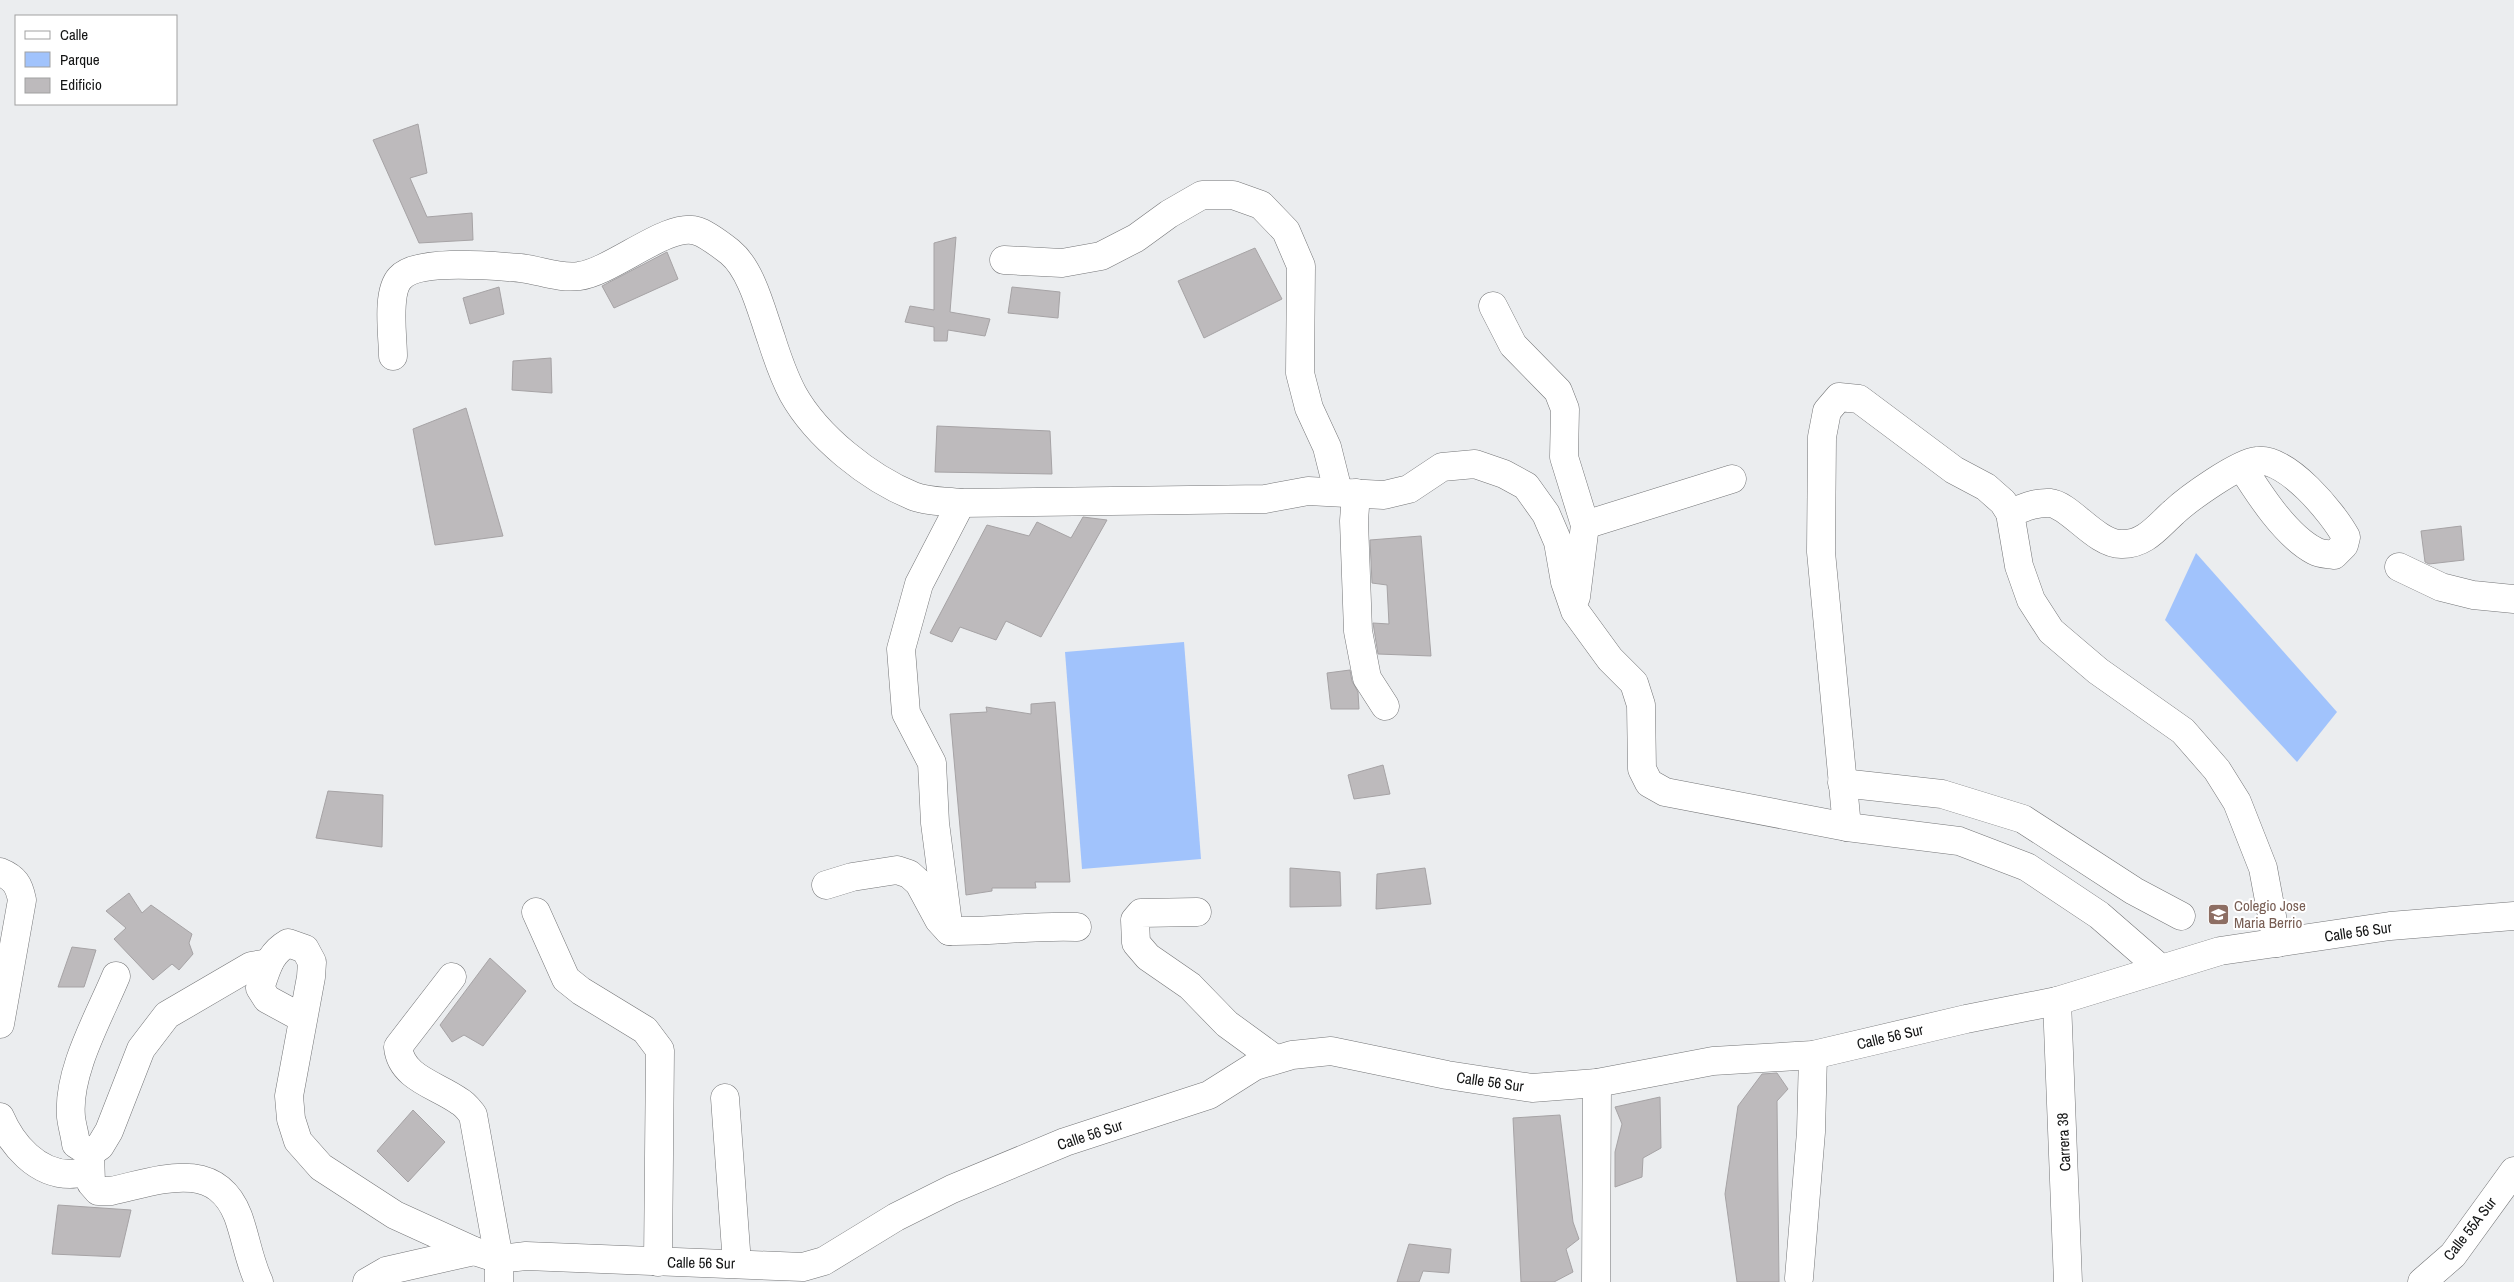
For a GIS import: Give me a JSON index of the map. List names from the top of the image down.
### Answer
{
  "streets": {
    "street": ["Calle 56 Sur", "Carrera 38", "Calle 55A Sur"]
  },
  "crossings": [
    ["Calle 56 Sur", "Carrera 38"]
  ],
  "places": {
    "school or university": ["Colegio Jose Maria Berrio"]
  },
  "legend": ["Calle", "Parque", "Edificio"]
}
